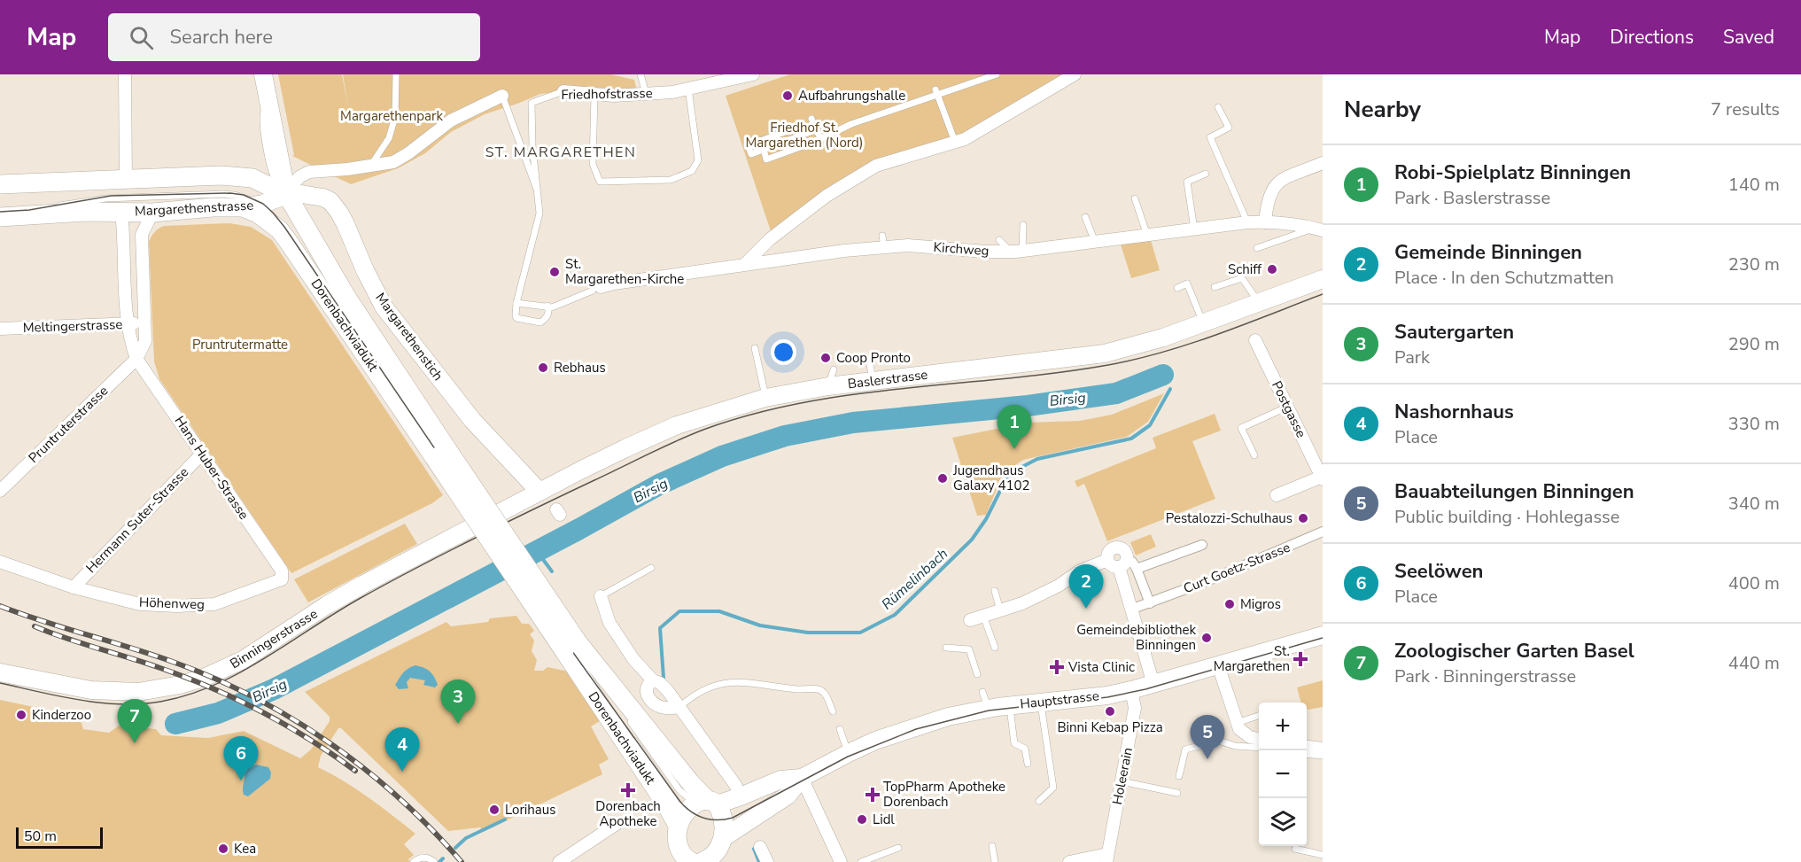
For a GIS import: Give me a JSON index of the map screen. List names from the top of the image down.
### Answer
{
  "streets": {
    "main road": [
      "Margarethenstrasse",
      "Dorenbachviadukt",
      "Margarethenstich",
      "Baslerstrasse",
      "Binningerstrasse",
      "Hauptstrasse"
    ],
    "street": [
      "Friedhofstrasse",
      "Kirchweg",
      "Meltingerstrasse",
      "Postgasse",
      "Pruntruterstrasse",
      "Hans Huber-Strasse",
      "Hermann Suter-Strasse",
      "Curt Goetz-Strasse",
      "Höhenweg",
      "Holeerain"
    ]
  },
  "crossings": [
    ["Margarethenstrasse", "Dorenbachviadukt"],
    ["Margarethenstrasse", "Margarethenstich"],
    ["Margarethenstrasse", "Pruntruterstrasse"],
    ["Dorenbachviadukt", "Margarethenstich"],
    ["Dorenbachviadukt", "Hauptstrasse"],
    ["Meltingerstrasse", "Pruntruterstrasse"],
    ["Margarethenstich", "Baslerstrasse"],
    ["Baslerstrasse", "Binningerstrasse"],
    ["Pruntruterstrasse", "Hans Huber-Strasse"],
    ["Hans Huber-Strasse", "Hermann Suter-Strasse"],
    ["Hans Huber-Strasse", "Höhenweg"],
    ["Hermann Suter-Strasse", "Höhenweg"],
    ["Hauptstrasse", "Holeerain"]
  ],
  "districts": ["ST. MARGARETHEN"],
  "water": ["Birsig", "Rümelinbach"],
  "parks": ["Margarethenpark", "Friedhof St. Margarethen (Nord)", "Pruntrutermatte"],
  "places": {
    "other": [
      "Aufbahrungshalle",
      "Schiff",
      "St. Margarethen-Kirche",
      "Coop Pronto",
      "Rebhaus",
      "Jugendhaus Galaxy 4102",
      "Pestalozzi-Schulhaus",
      "Migros",
      "Gemeindebibliothek Binningen",
      "Binni Kebap Pizza",
      "Kinderzoo",
      "Lorihaus",
      "Lidl",
      "Kea"
    ],
    "health": [
      "St. Margarethen",
      "Vista Clinic",
      "Dorenbach Apotheke",
      "TopPharm Apotheke Dorenbach"
    ]
  },
  "scale_bar": "50 m",
  "page": {
    "header": "Map",
    "search": "Search here",
    "nav": ["Map", "Directions", "Saved"],
    "heading": ["Nearby", "7 results"],
    "list": [
      {
        "mark": "1",
        "name": "Robi-Spielplatz Binningen",
        "note": "Park · Baslerstrasse",
        "value": "140 m"
      },
      {
        "mark": "2",
        "name": "Gemeinde Binningen",
        "note": "Place · In den Schutzmatten",
        "value": "230 m"
      },
      {
        "mark": "3",
        "name": "Sautergarten",
        "note": "Park",
        "value": "290 m"
      },
      {
        "mark": "4",
        "name": "Nashornhaus",
        "note": "Place",
        "value": "330 m"
      },
      {
        "mark": "5",
        "name": "Bauabteilungen Binningen",
        "note": "Public building · Hohlegasse",
        "value": "340 m"
      },
      {
        "mark": "6",
        "name": "Seelöwen",
        "note": "Place",
        "value": "400 m"
      },
      {
        "mark": "7",
        "name": "Zoologischer Garten Basel",
        "note": "Park · Binningerstrasse",
        "value": "440 m"
      }
    ],
    "pins": [
      "1",
      "2",
      "3",
      "7",
      "5",
      "4",
      "6"
    ],
    "map_buttons": ["+", "−"],
    "scale": "50 m"
  }
}
